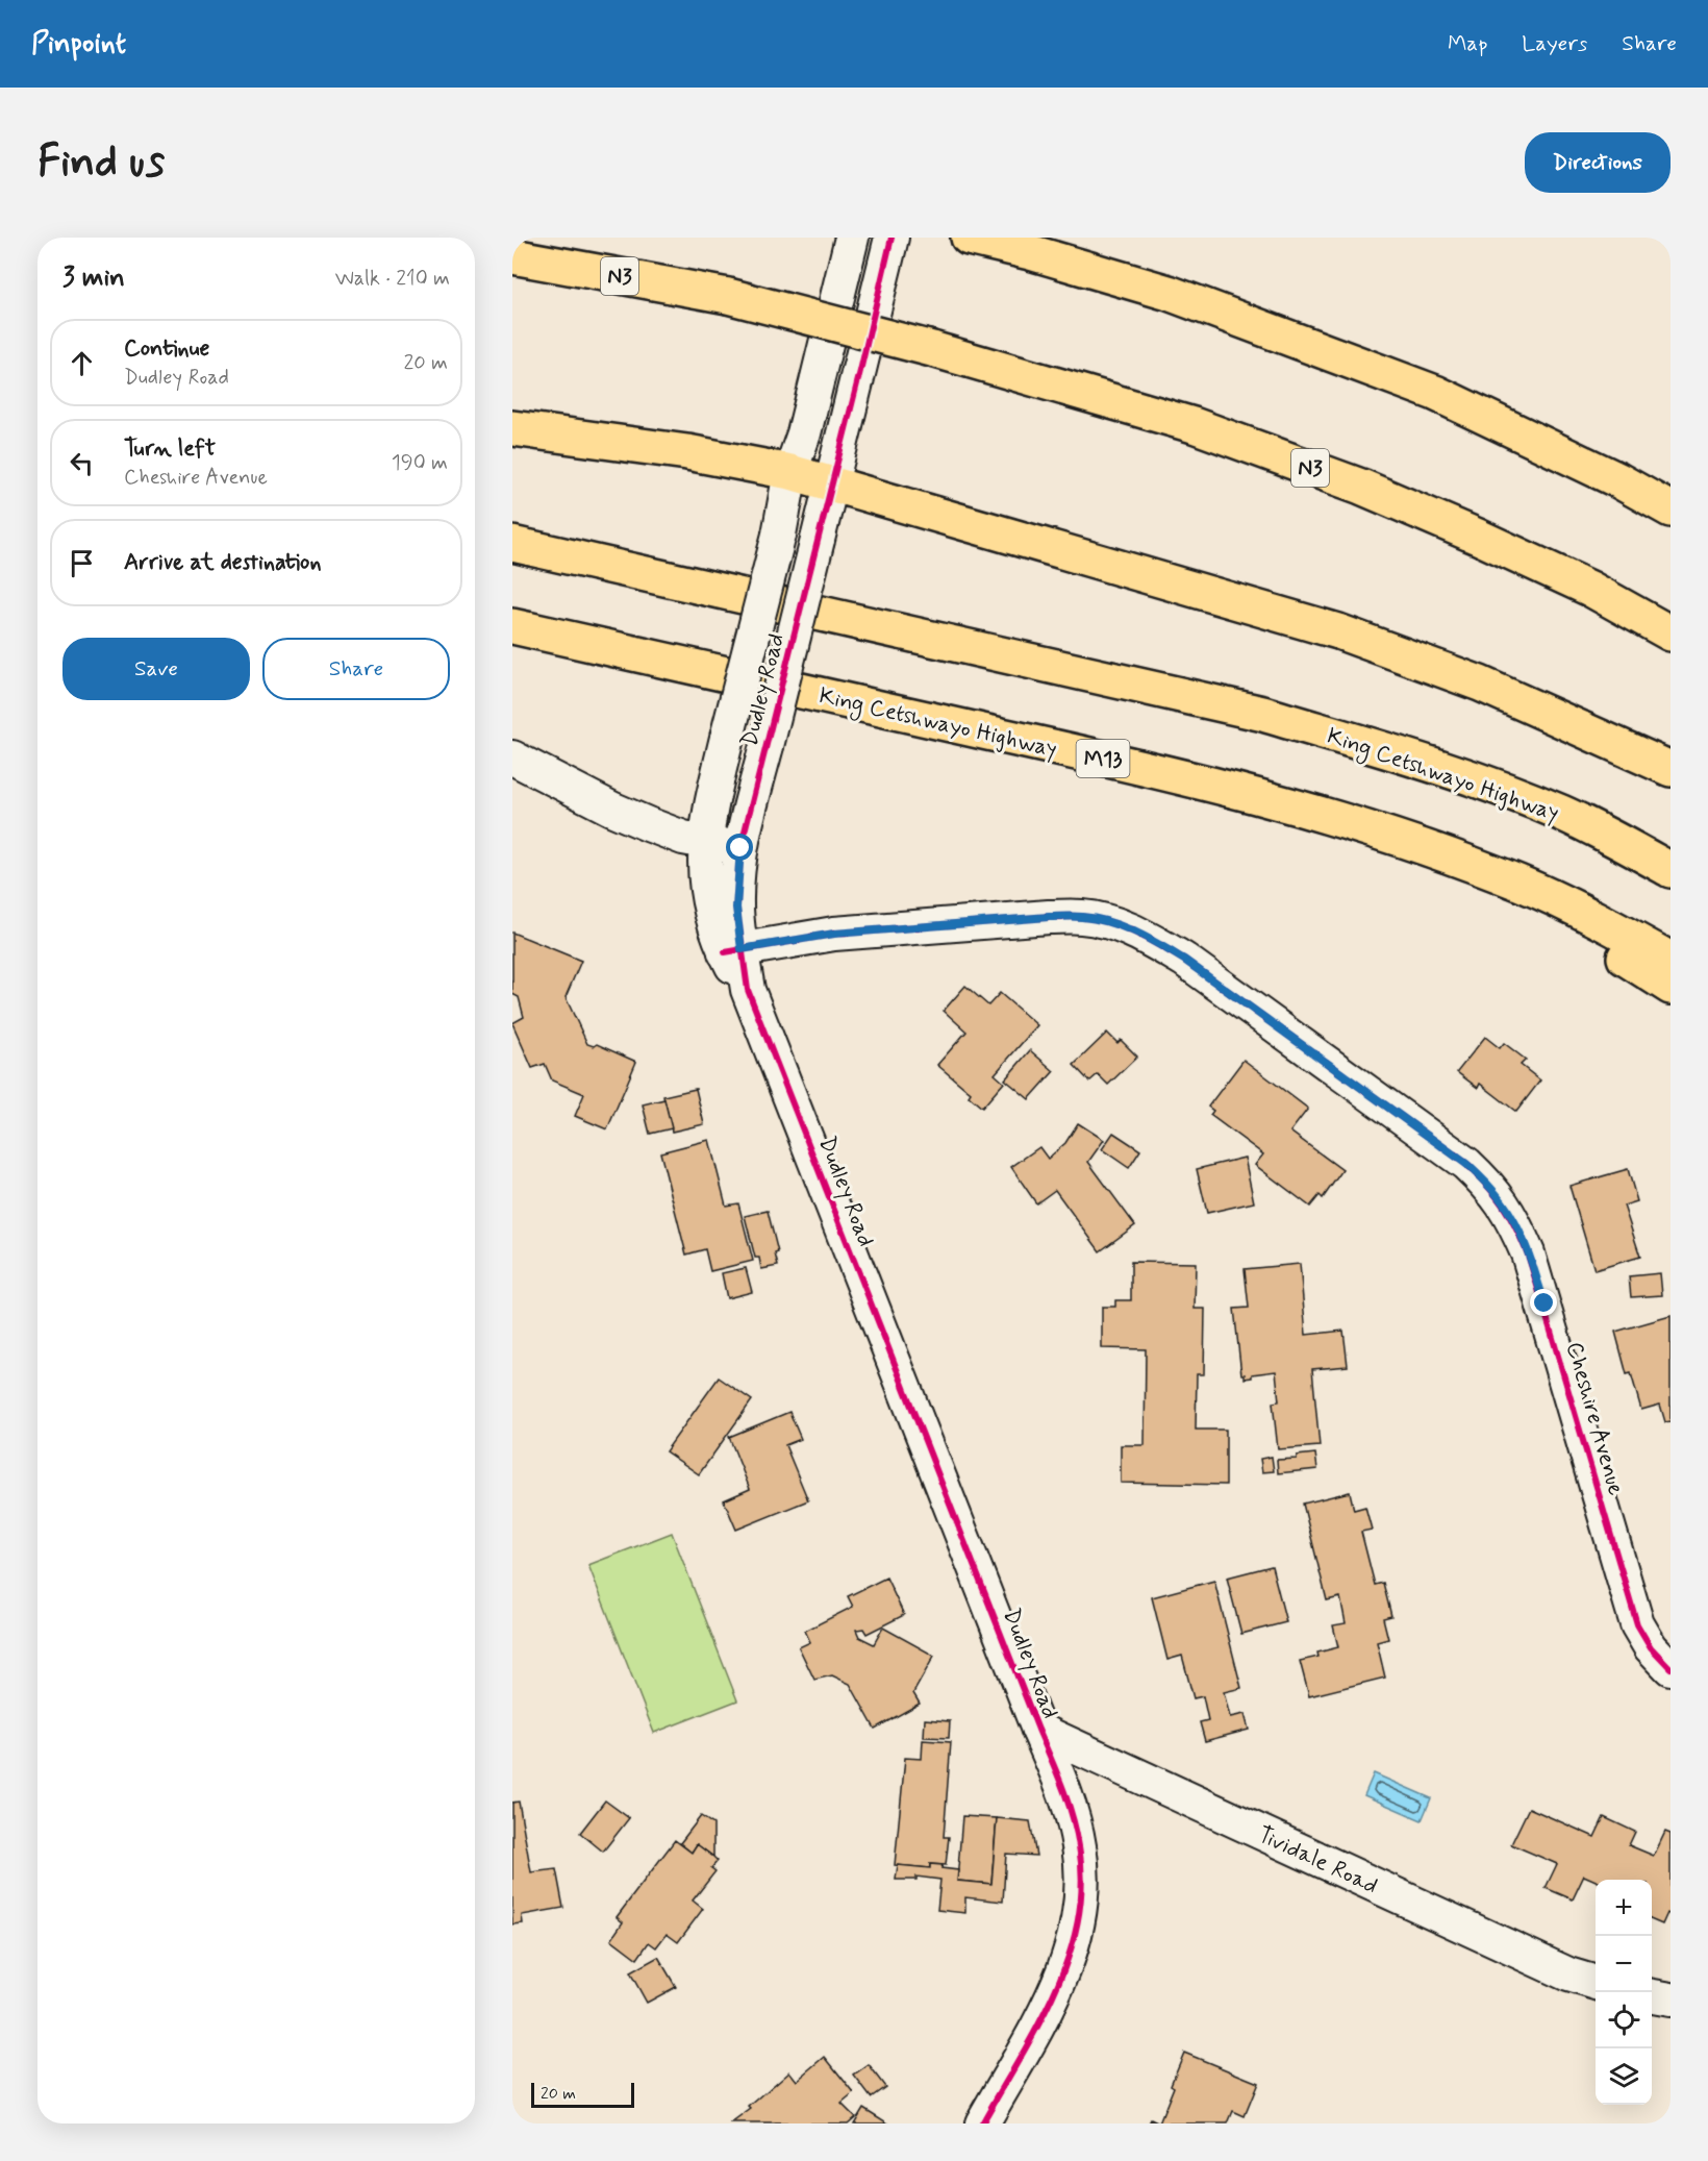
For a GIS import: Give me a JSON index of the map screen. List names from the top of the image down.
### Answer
{
  "streets": {
    "highway": ["N3", "King Cetshwayo Highway", "M13"],
    "street": ["Dudley Road", "Cheshire Avenue", "Tividale Road"]
  },
  "crossings": [
    ["Dudley Road", "Cheshire Avenue"],
    ["Dudley Road", "Tividale Road"]
  ],
  "scale_bar": "20 m",
  "page": {
    "header": "Pinpoint",
    "nav": ["Map", "Layers", "Share"],
    "buttons": [
      "Directions",
      ["Save", "Share"]
    ],
    "title": "Find us",
    "heading": ["3 min", "Walk · 210 m"],
    "list": [
      ["Continue", "Dudley Road", "20 m"],
      ["Turn left", "Cheshire Avenue", "190 m"],
      "Arrive at destination"
    ],
    "map_buttons": ["+", "−"],
    "scale": "20 m"
  }
}
